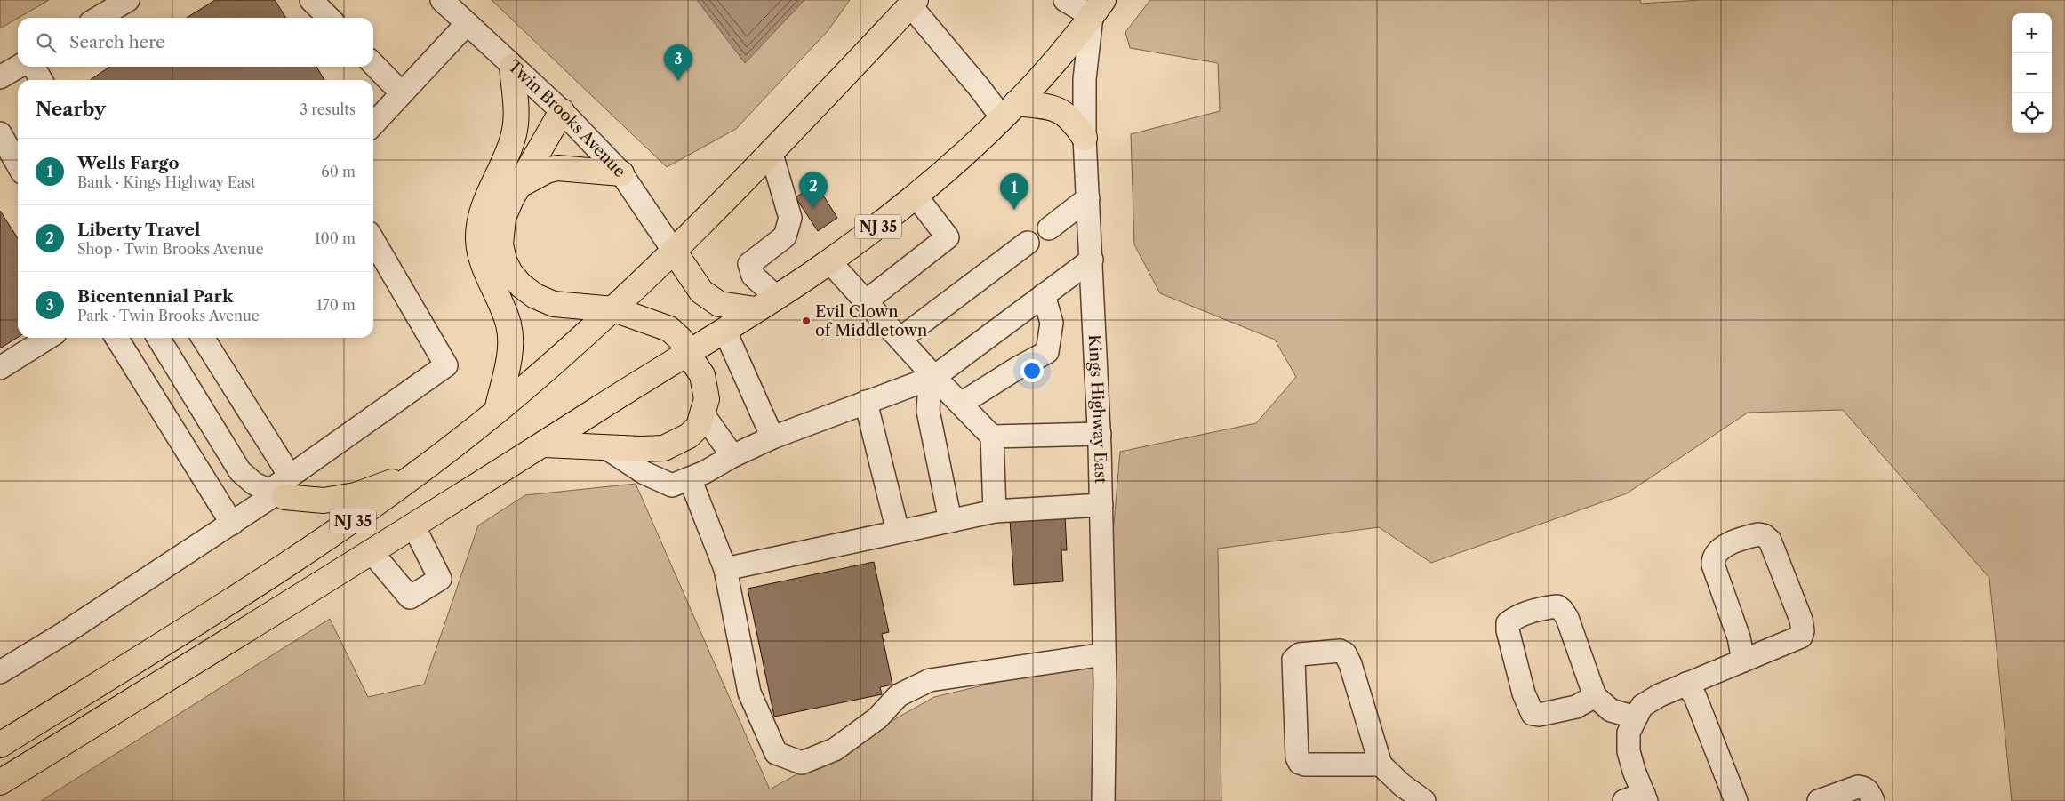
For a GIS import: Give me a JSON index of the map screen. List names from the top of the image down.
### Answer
{
  "streets": {
    "highway": ["NJ 35"],
    "street": ["Twin Brooks Avenue", "Kings Highway East"]
  },
  "crossings": [
    ["Twin Brooks Avenue", "NJ 35"],
    ["NJ 35", "Kings Highway East"]
  ],
  "places": ["Evil Clown of Middletown"],
  "page": {
    "map_buttons": ["+", "−"],
    "search": "Search here",
    "pins": ["3", "2", "1"],
    "heading": ["Nearby", "3 results"],
    "list": [
      {
        "mark": "1",
        "name": "Wells Fargo",
        "note": "Bank · Kings Highway East",
        "value": "60 m"
      },
      {
        "mark": "2",
        "name": "Liberty Travel",
        "note": "Shop · Twin Brooks Avenue",
        "value": "100 m"
      },
      {
        "mark": "3",
        "name": "Bicentennial Park",
        "note": "Park · Twin Brooks Avenue",
        "value": "170 m"
      }
    ]
  }
}
